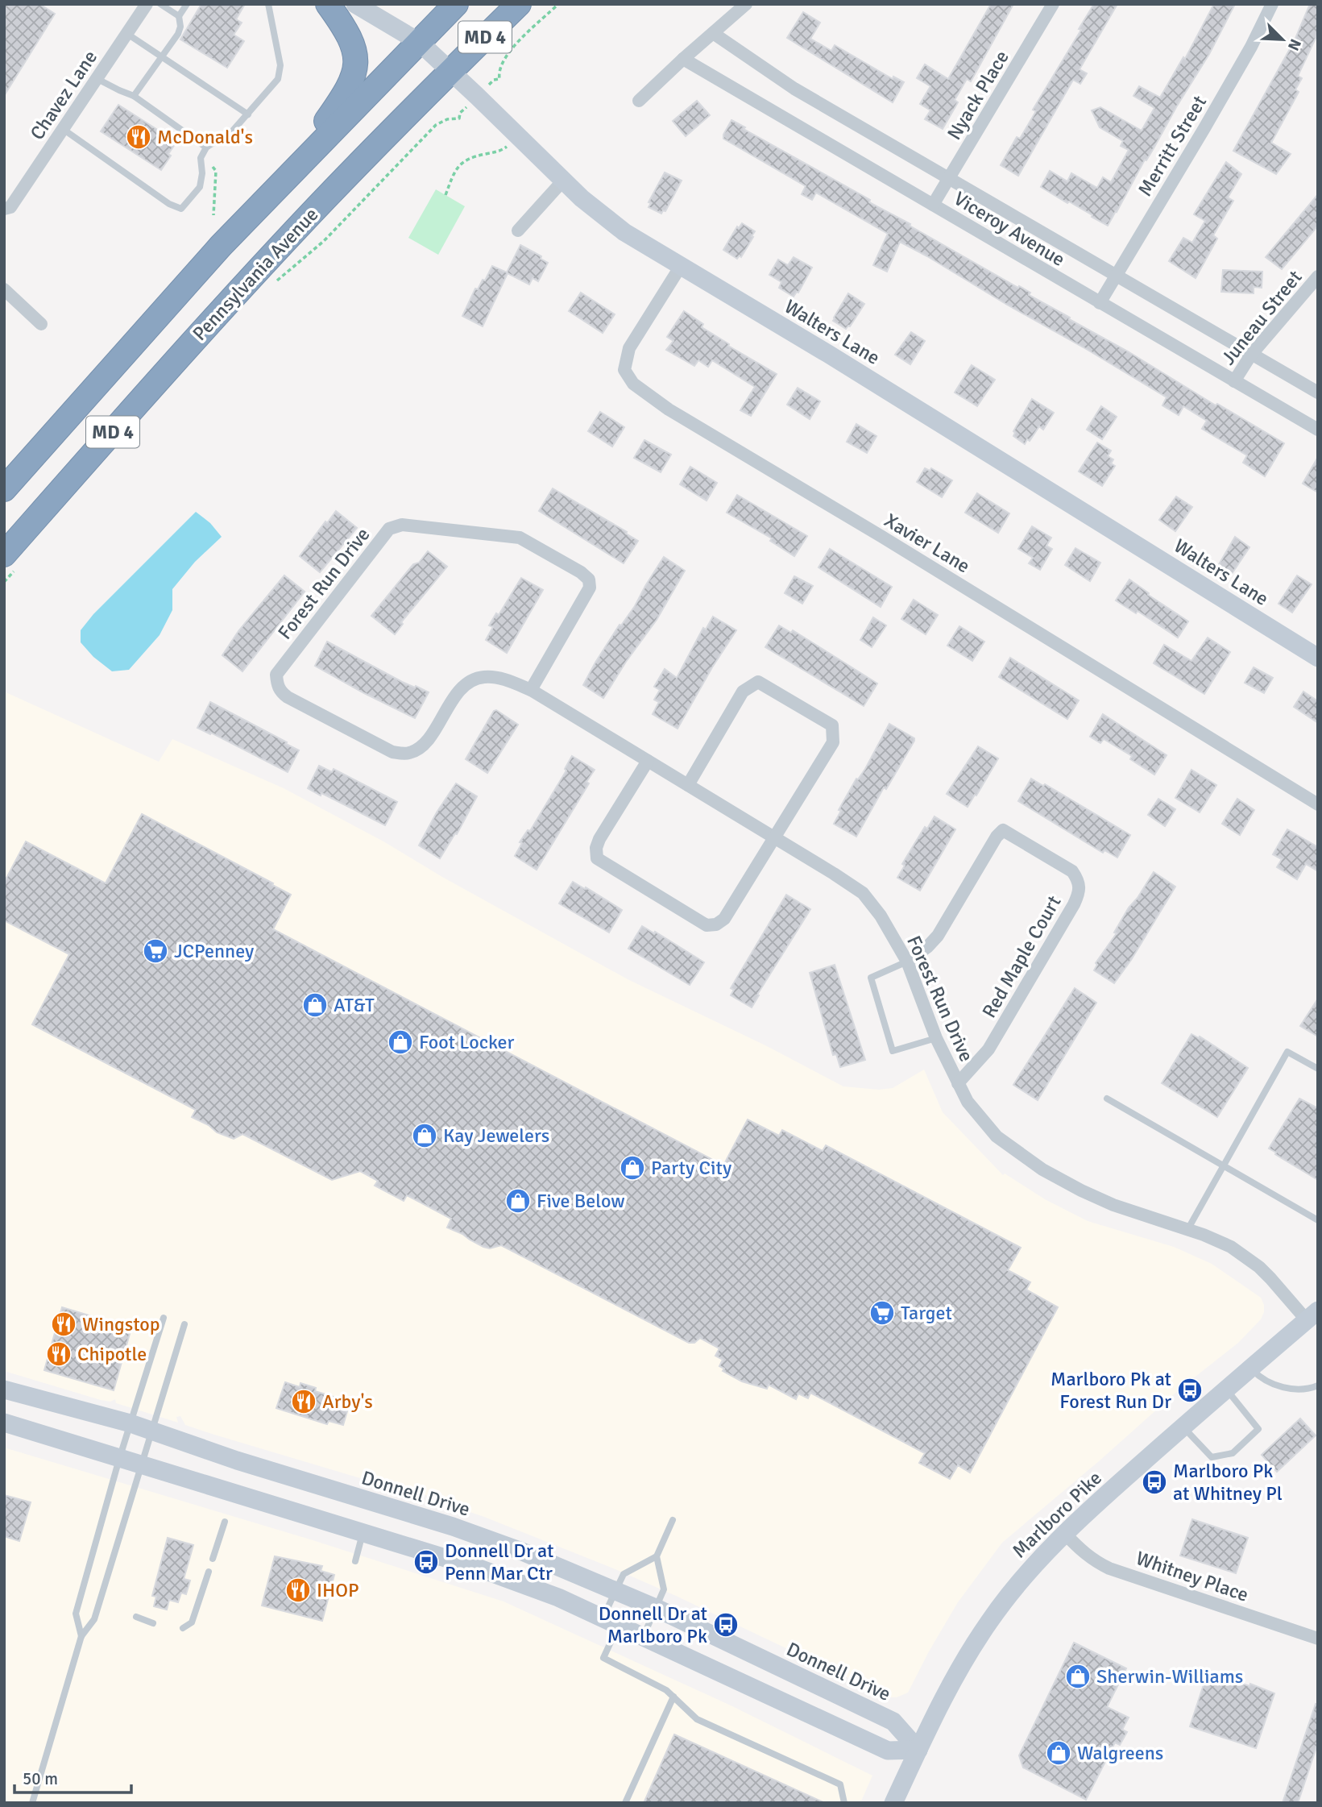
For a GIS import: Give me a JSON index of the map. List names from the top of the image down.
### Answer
{
  "streets": {
    "highway": ["MD 4", "Pennsylvania Avenue"],
    "street": [
      "Chavez Lane",
      "Nyack Place",
      "Merritt Street",
      "Viceroy Avenue",
      "Juneau Street",
      "Walters Lane",
      "Xavier Lane",
      "Forest Run Drive",
      "Red Maple Court",
      "Donnell Drive",
      "Marlboro Pike",
      "Whitney Place"
    ]
  },
  "crossings": [
    ["MD 4", "Walters Lane"],
    ["Nyack Place", "Viceroy Avenue"],
    ["Merritt Street", "Viceroy Avenue"],
    ["Viceroy Avenue", "Juneau Street"],
    ["Pennsylvania Avenue", "Walters Lane"],
    ["Walters Lane", "Xavier Lane"],
    ["Forest Run Drive", "Red Maple Court"],
    ["Forest Run Drive", "Marlboro Pike"],
    ["Donnell Drive", "Marlboro Pike"],
    ["Marlboro Pike", "Whitney Place"]
  ],
  "places": {
    "restaurant": [
      "McDonald's",
      "Wingstop",
      "Chipotle",
      "Arby's",
      "IHOP"
    ],
    "supermarket": ["JCPenney", "Target"],
    "shop": [
      "AT&T",
      "Foot Locker",
      "Kay Jewelers",
      "Party City",
      "Five Below",
      "Sherwin-Williams",
      "Walgreens"
    ],
    "bus stop": [
      "Marlboro Pk at Forest Run Dr",
      "Marlboro Pk at Whitney Pl",
      "Donnell Dr at Penn Mar Ctr",
      "Donnell Dr at Marlboro Pk"
    ]
  },
  "scale_bar": "50 m",
  "north": "bottom right"
}
